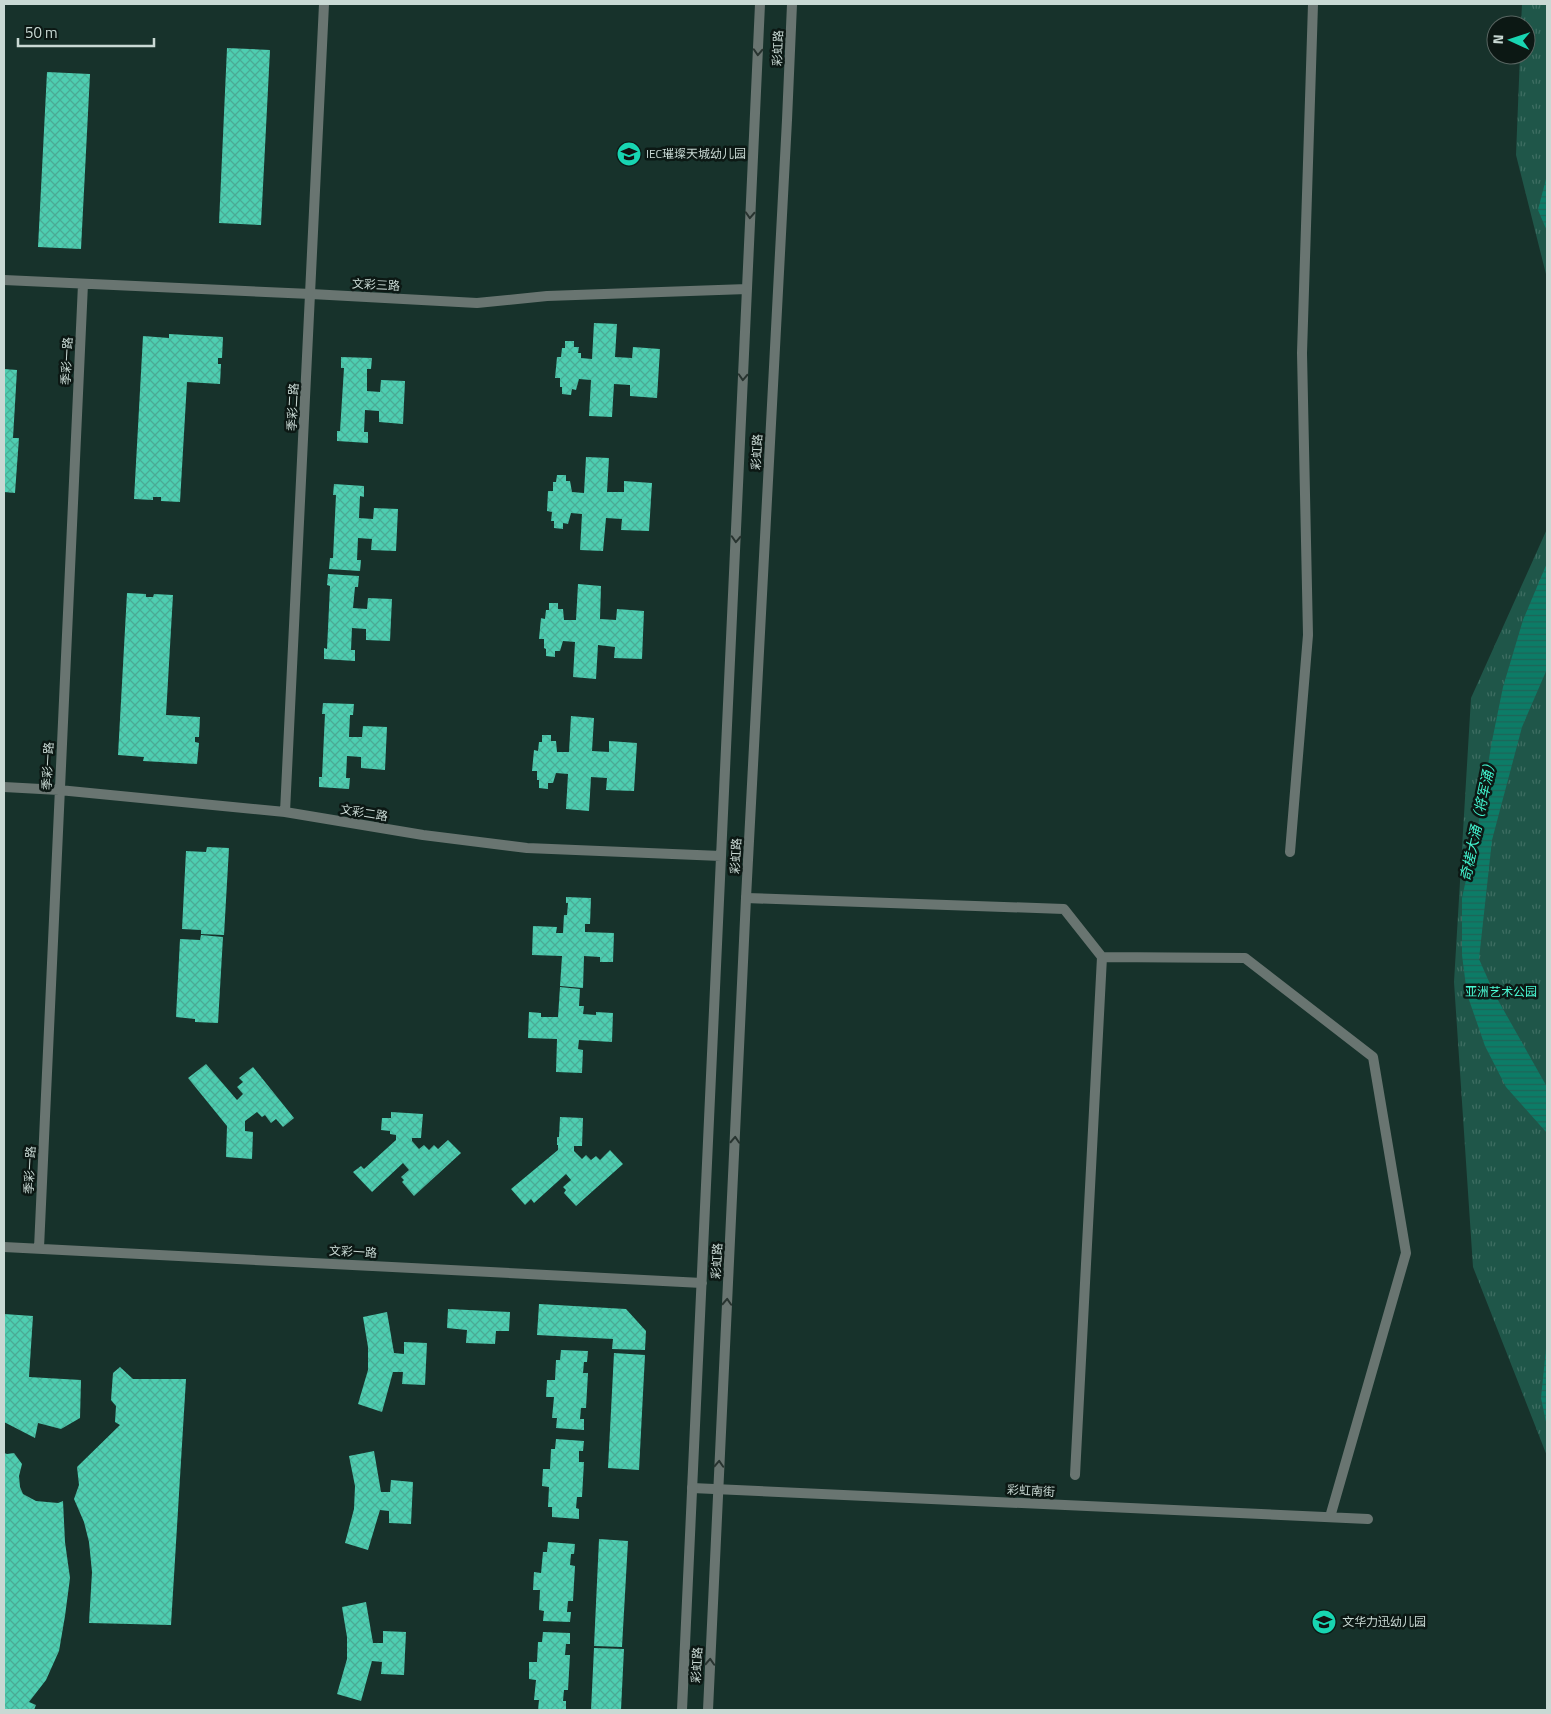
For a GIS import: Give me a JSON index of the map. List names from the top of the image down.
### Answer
{
  "streets": {
    "street": [
      "彩虹路",
      "文彩三路",
      "季彩一路",
      "季彩二路",
      "文彩二路",
      "文彩一路",
      "彩虹南街"
    ]
  },
  "crossings": [
    ["彩虹路", "文彩三路"],
    ["彩虹路", "文彩二路"],
    ["彩虹路", "文彩一路"],
    ["彩虹路", "彩虹南街"],
    ["文彩三路", "季彩一路"],
    ["文彩三路", "季彩二路"],
    ["季彩一路", "文彩二路"],
    ["季彩一路", "文彩一路"],
    ["季彩二路", "文彩二路"]
  ],
  "water": ["奇槎大涌（将军涌）"],
  "parks": ["亚洲艺术公园"],
  "places": {
    "school or university": ["IEC璀璨天城幼儿园", "文华力迅幼儿园"]
  },
  "scale_bar": "50 m",
  "north": "left"
}
